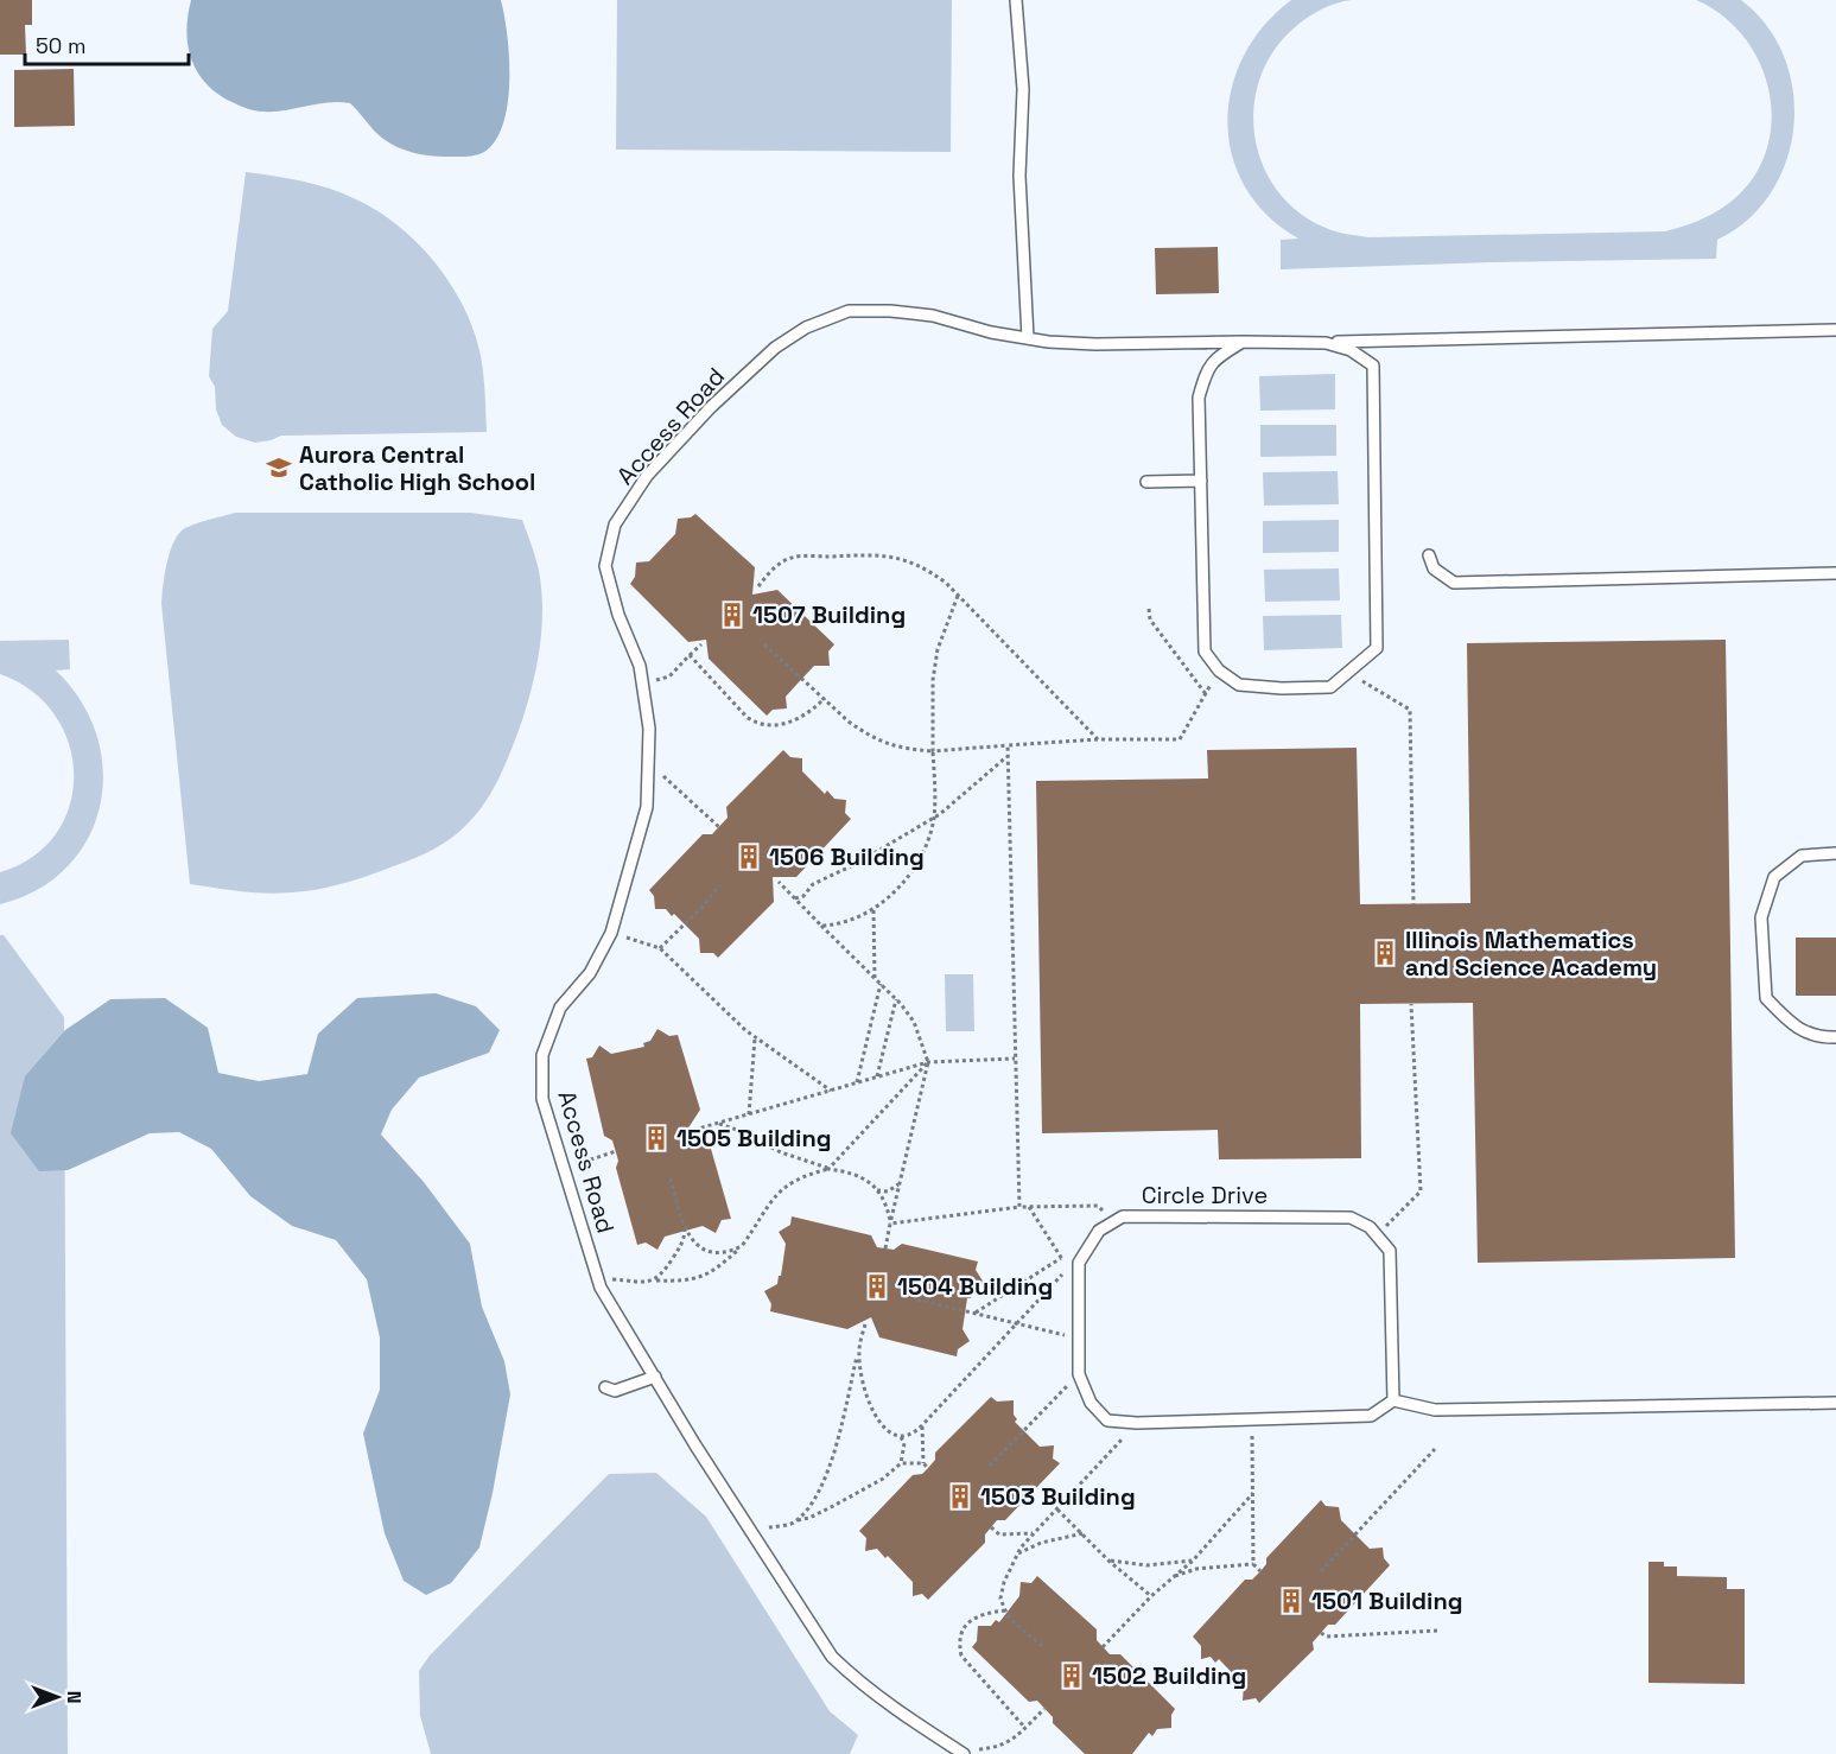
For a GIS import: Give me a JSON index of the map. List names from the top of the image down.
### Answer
{
  "streets": {
    "lane": ["Access Road", "Circle Drive"]
  },
  "places": {
    "school or university": ["Aurora Central Catholic High School"],
    "building": [
      "1507 Building",
      "1506 Building",
      "Illinois Mathematics and Science Academy",
      "1505 Building",
      "1504 Building",
      "1503 Building",
      "1501 Building",
      "1502 Building"
    ]
  },
  "scale_bar": "50 m",
  "north": "right"
}
